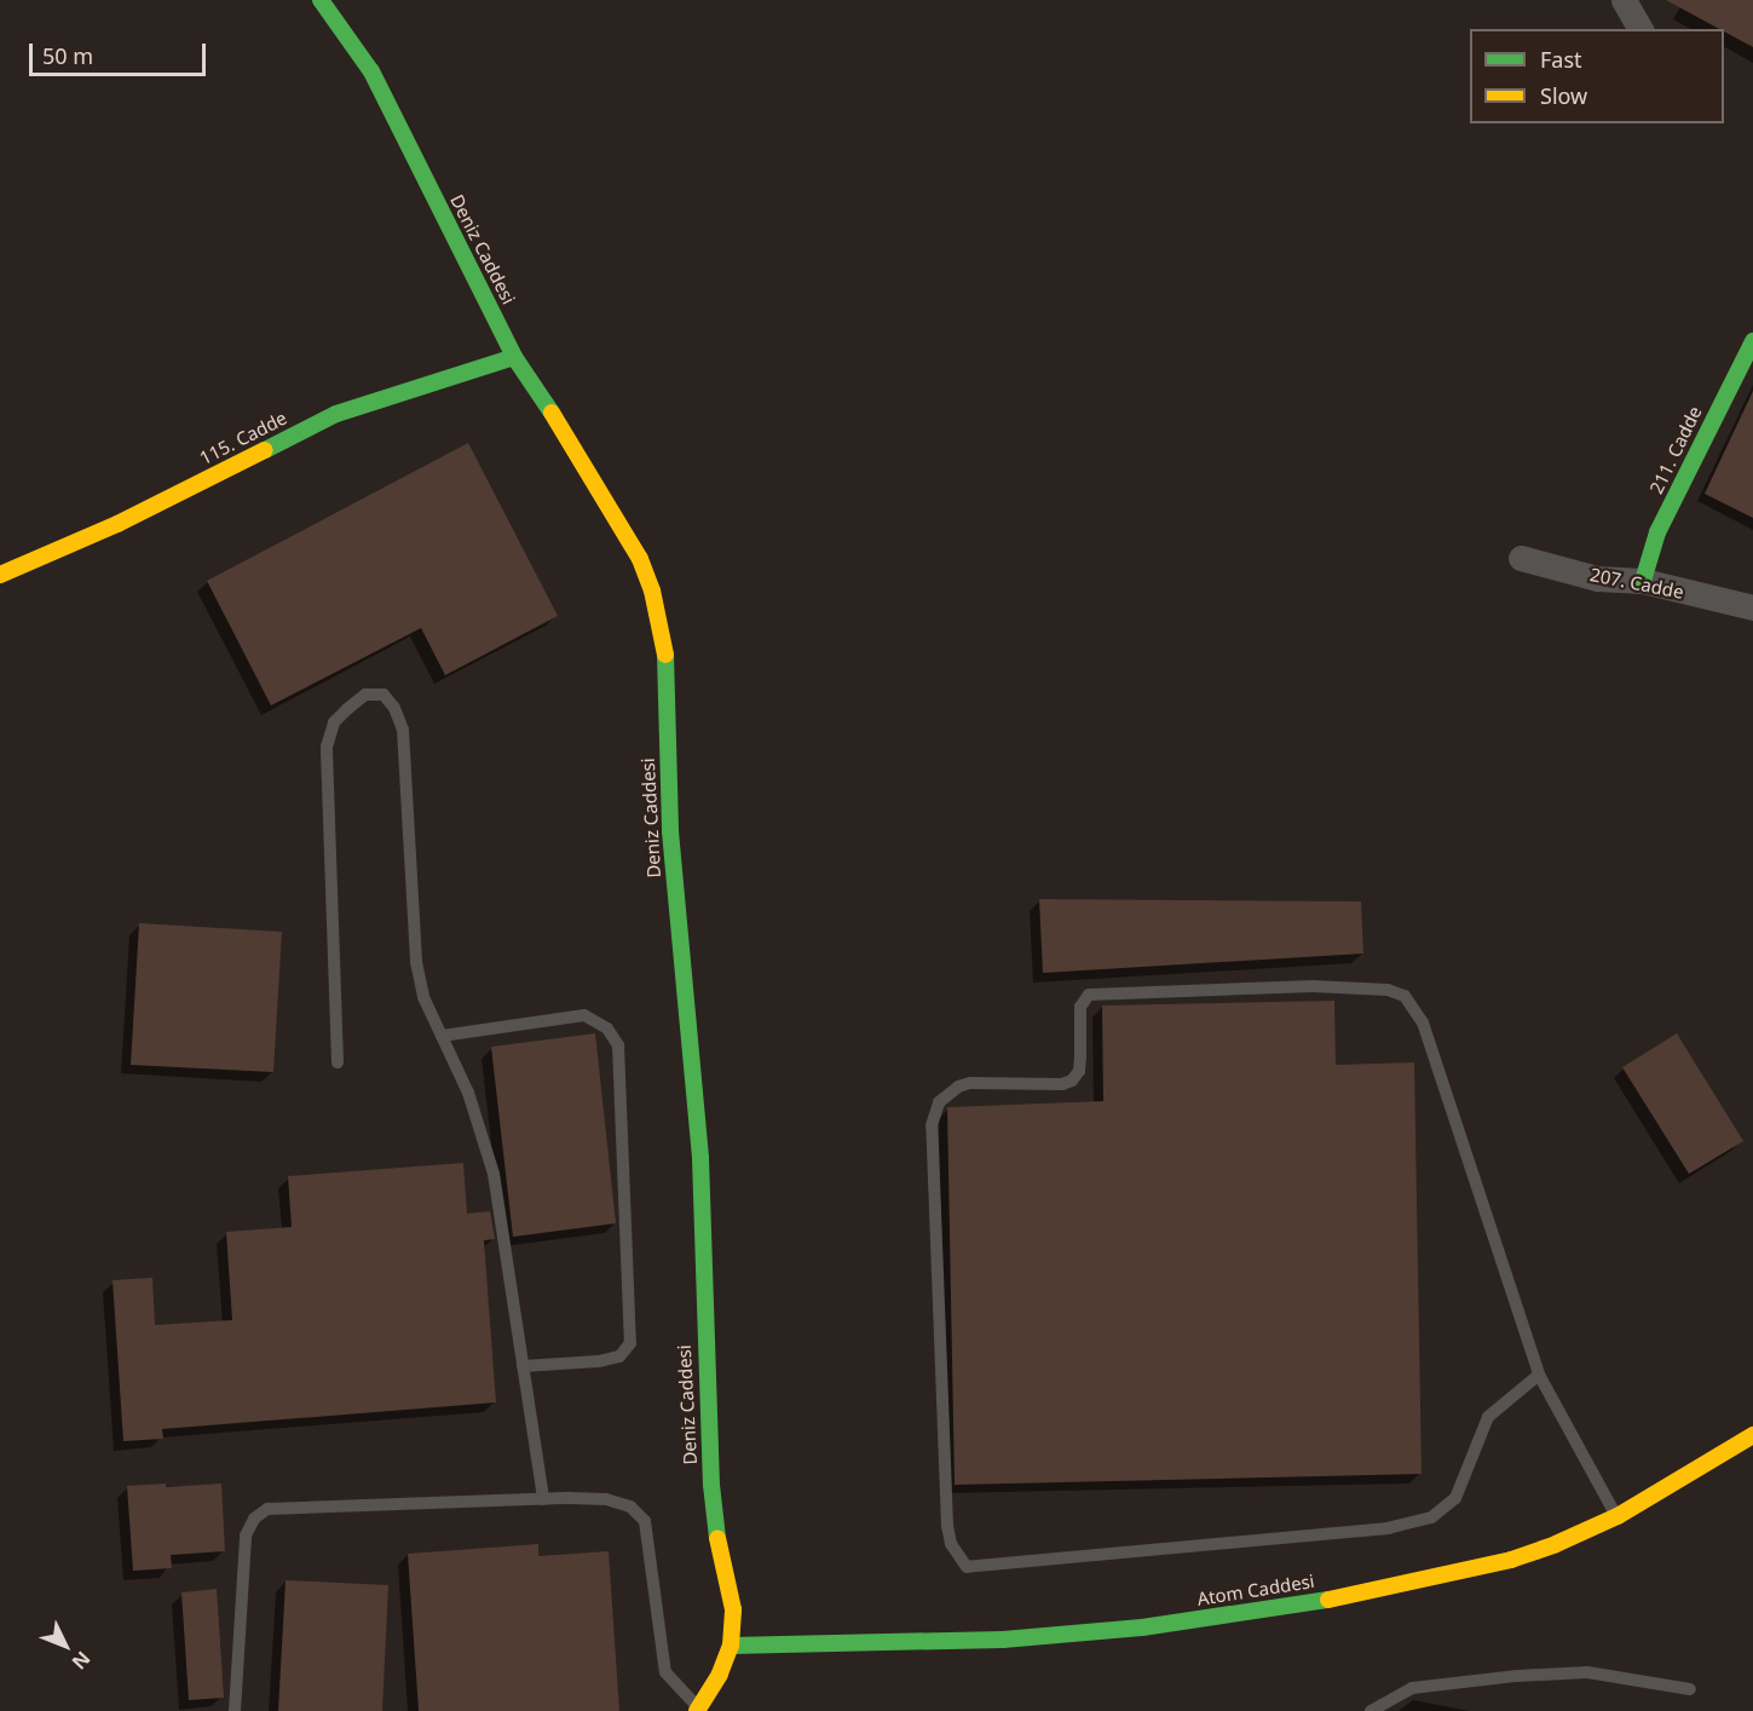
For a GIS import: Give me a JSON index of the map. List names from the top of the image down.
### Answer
{
  "streets": {
    "street": [
      "Deniz Caddesi",
      "115. Cadde",
      "211. Cadde",
      "207. Cadde",
      "Atom Caddesi"
    ]
  },
  "crossings": [
    ["Deniz Caddesi", "115. Cadde"],
    ["Deniz Caddesi", "Atom Caddesi"],
    ["211. Cadde", "207. Cadde"]
  ],
  "legend": ["Fast", "Slow"],
  "scale_bar": "50 m",
  "north": "bottom right"
}
